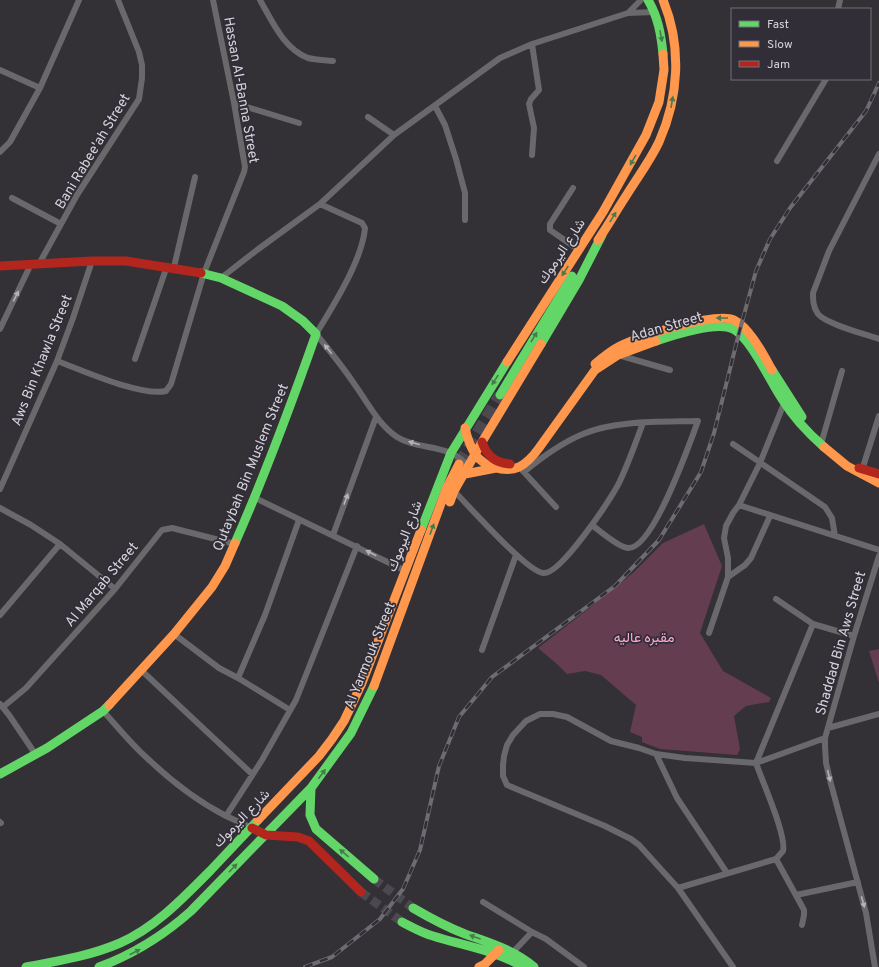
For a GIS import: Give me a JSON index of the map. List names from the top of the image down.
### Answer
{
  "streets": {
    "main road": [
      "شارع اليرموك",
      "Adan Street",
      "Qutaybah Bin Muslem Street",
      "Al Yarmouk Street"
    ],
    "street": [
      "Hassan Al-Banna Street",
      "Bani Rabee'ah Street",
      "Aws Bin Khawla Street",
      "Al Marqab Street",
      "Shaddad Bin Aws Street"
    ]
  },
  "crossings": [
    ["Hassan Al-Banna Street", "Aws Bin Khawla Street"],
    ["Qutaybah Bin Muslem Street", "Al Marqab Street"]
  ],
  "one_way": ["Shaddad Bin Aws Street"],
  "parks": ["مقبره عاليه"],
  "legend": ["Fast", "Slow", "Jam"]
}
